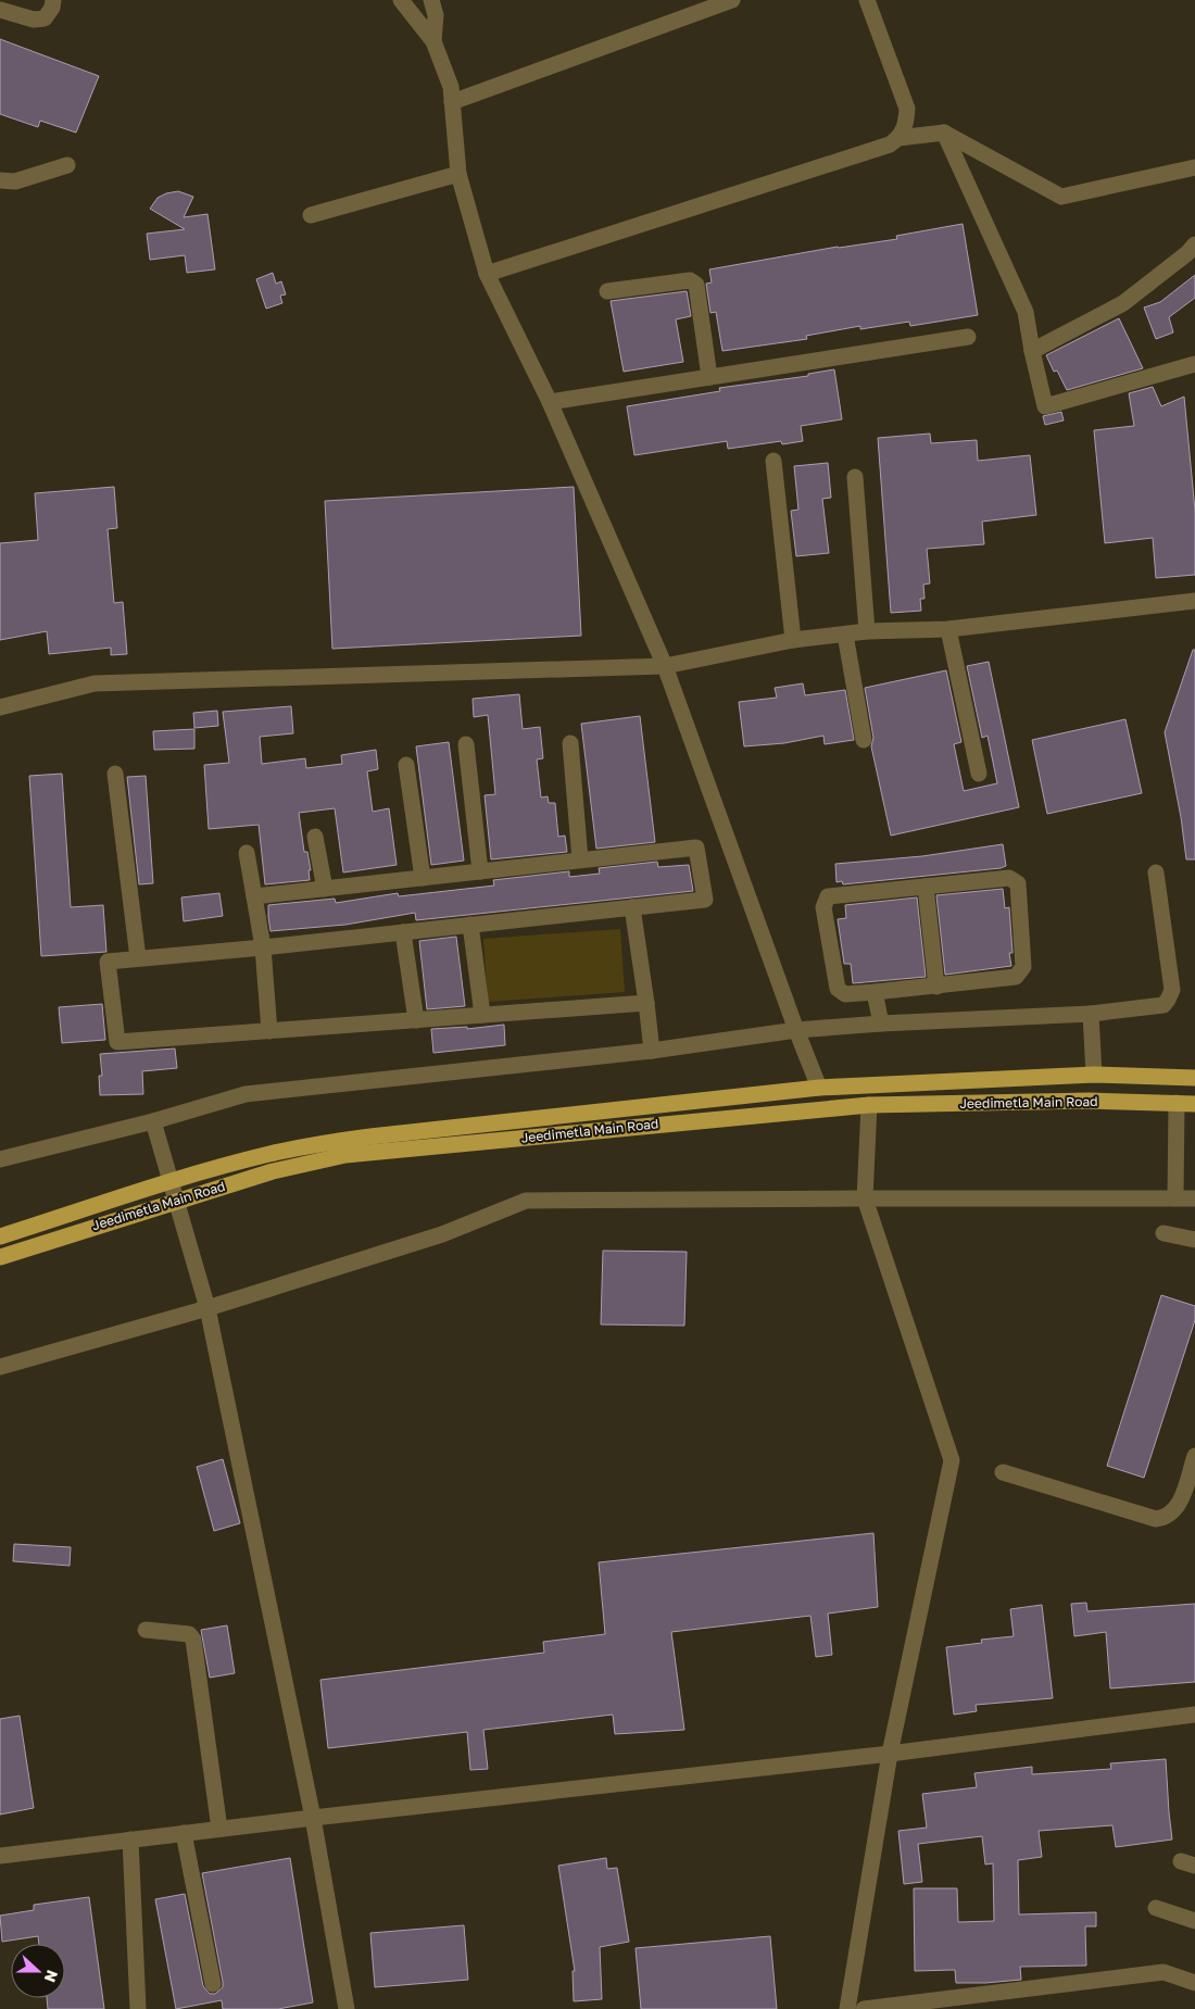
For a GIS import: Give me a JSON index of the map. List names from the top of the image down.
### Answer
{
  "streets": {
    "main road": ["Jeedimetla Main Road"]
  },
  "north": "right"
}
